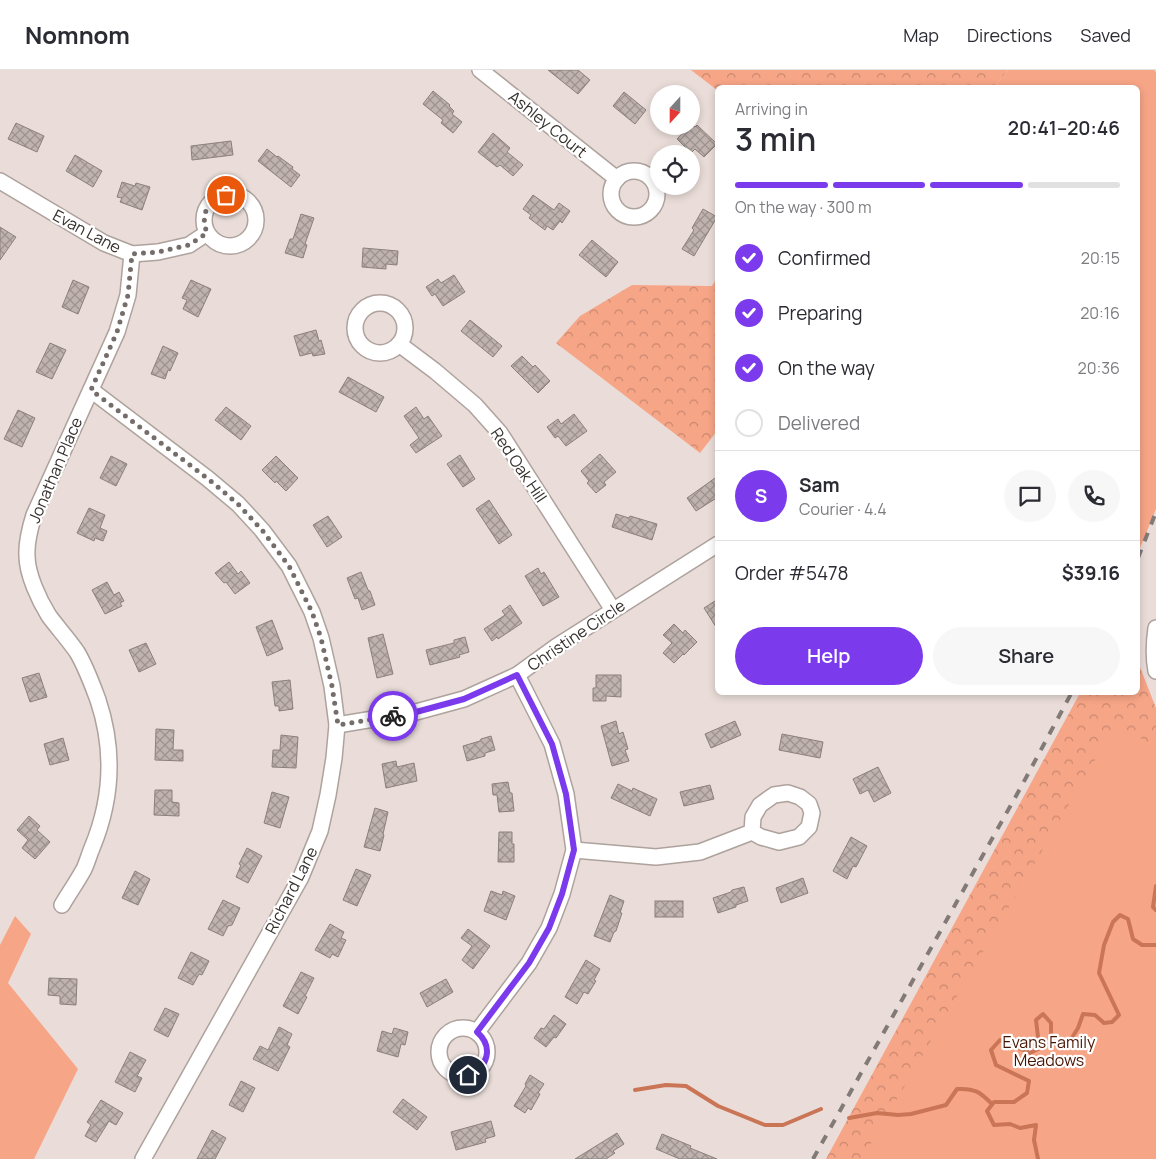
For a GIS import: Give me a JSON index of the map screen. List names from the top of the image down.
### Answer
{
  "streets": {
    "street": [
      "Ashley Court",
      "Evan Lane",
      "Red Oak Hill",
      "Jonathan Place",
      "Christine Circle",
      "Richard Lane"
    ]
  },
  "crossings": [
    ["Evan Lane", "Jonathan Place"],
    ["Red Oak Hill", "Christine Circle"],
    ["Jonathan Place", "Richard Lane"],
    ["Christine Circle", "Richard Lane"]
  ],
  "parks": ["Evans Family Meadows"],
  "north": "bottom",
  "page": {
    "header": "Nomnom",
    "nav": ["Map", "Directions", "Saved"],
    "heading": ["3 min", "Arriving in", "20:41–20:46"],
    "panel": [
      "Sam",
      "Courier · 4.4",
      "Order #5478",
      "$39.16"
    ],
    "bar": "On the way · 300 m",
    "list": [
      ["Confirmed", "20:15"],
      ["Preparing", "20:16"],
      ["On the way", "20:36"],
      "Delivered"
    ],
    "round": "S",
    "buttons": ["Help", "Share"]
  }
}
